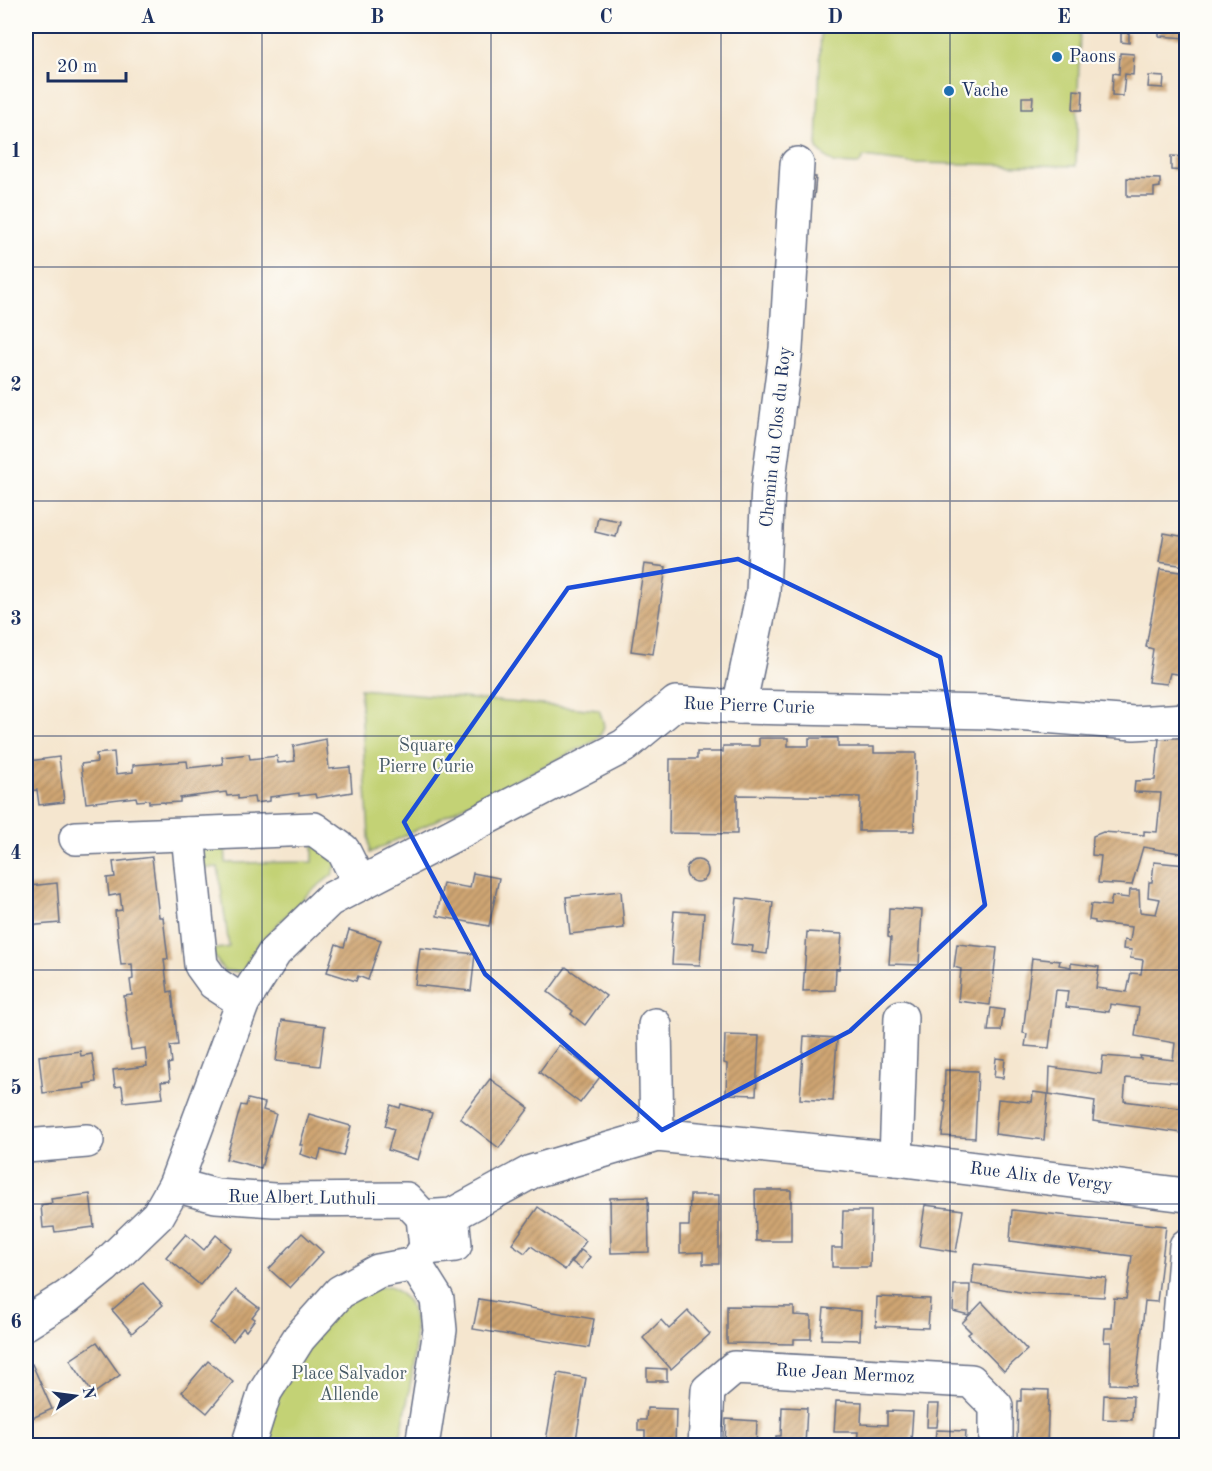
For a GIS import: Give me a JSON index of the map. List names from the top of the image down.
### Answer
{
  "streets": {
    "street": [
      "Chemin du Clos du Roy",
      "Rue Pierre Curie",
      "Rue Alix de Vergy",
      "Rue Albert Luthuli",
      "Rue Jean Mermoz"
    ]
  },
  "crossings": [
    ["Chemin du Clos du Roy", "Rue Pierre Curie"],
    ["Rue Pierre Curie", "Rue Albert Luthuli"],
    ["Rue Alix de Vergy", "Rue Albert Luthuli"]
  ],
  "parks": ["Square Pierre Curie", "Place Salvador Allende"],
  "places": ["Paons", "Vache"],
  "scale_bar": "20 m",
  "north": "right",
  "grid": {
    "columns": [
      "A",
      "B",
      "C",
      "D",
      "E"
    ],
    "rows": [
      "1",
      "2",
      "3",
      "4",
      "5",
      "6"
    ]
  }
}
